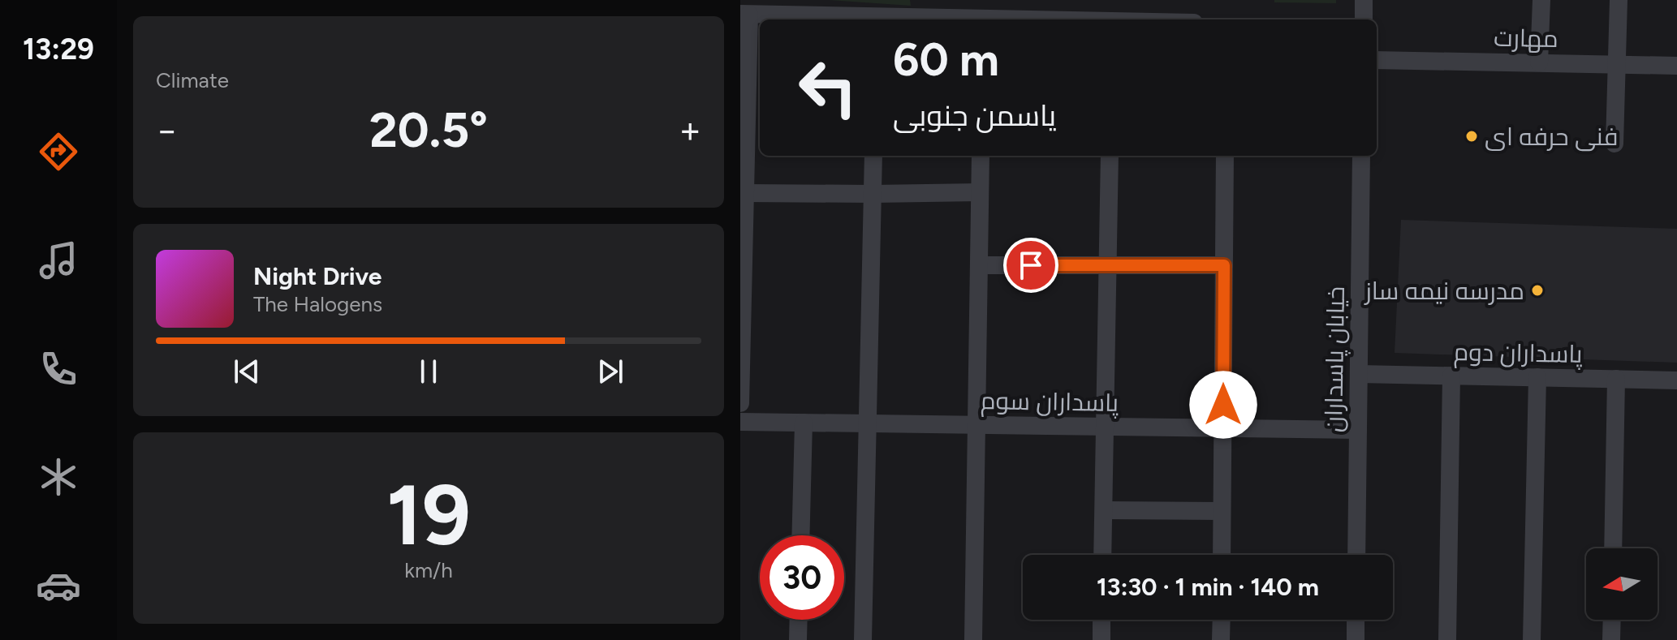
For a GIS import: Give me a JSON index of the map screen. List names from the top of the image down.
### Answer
{
  "streets": {
    "street": [
      "مهارت",
      "پاسداران دوم",
      "خیابان پاسداران",
      "پاسداران سوم"
    ]
  },
  "crossings": [
    ["پاسداران دوم", "خیابان پاسداران"],
    ["خیابان پاسداران", "پاسداران سوم"]
  ],
  "places": ["فنی حرفه ای", "مدرسه نیمه ساز"],
  "north": "left",
  "page": {
    "tabs": "13:29",
    "tile": [
      "Climate",
      ["19", "km/h"]
    ],
    "turn": ["60 m", "یاسمن جنوبی"],
    "heat": ["−", "20.5°", "+"],
    "song": ["Night Drive", "The Halogens"],
    "limit": "30",
    "trip": "13:30 · 1 min · 140 m"
  }
}
